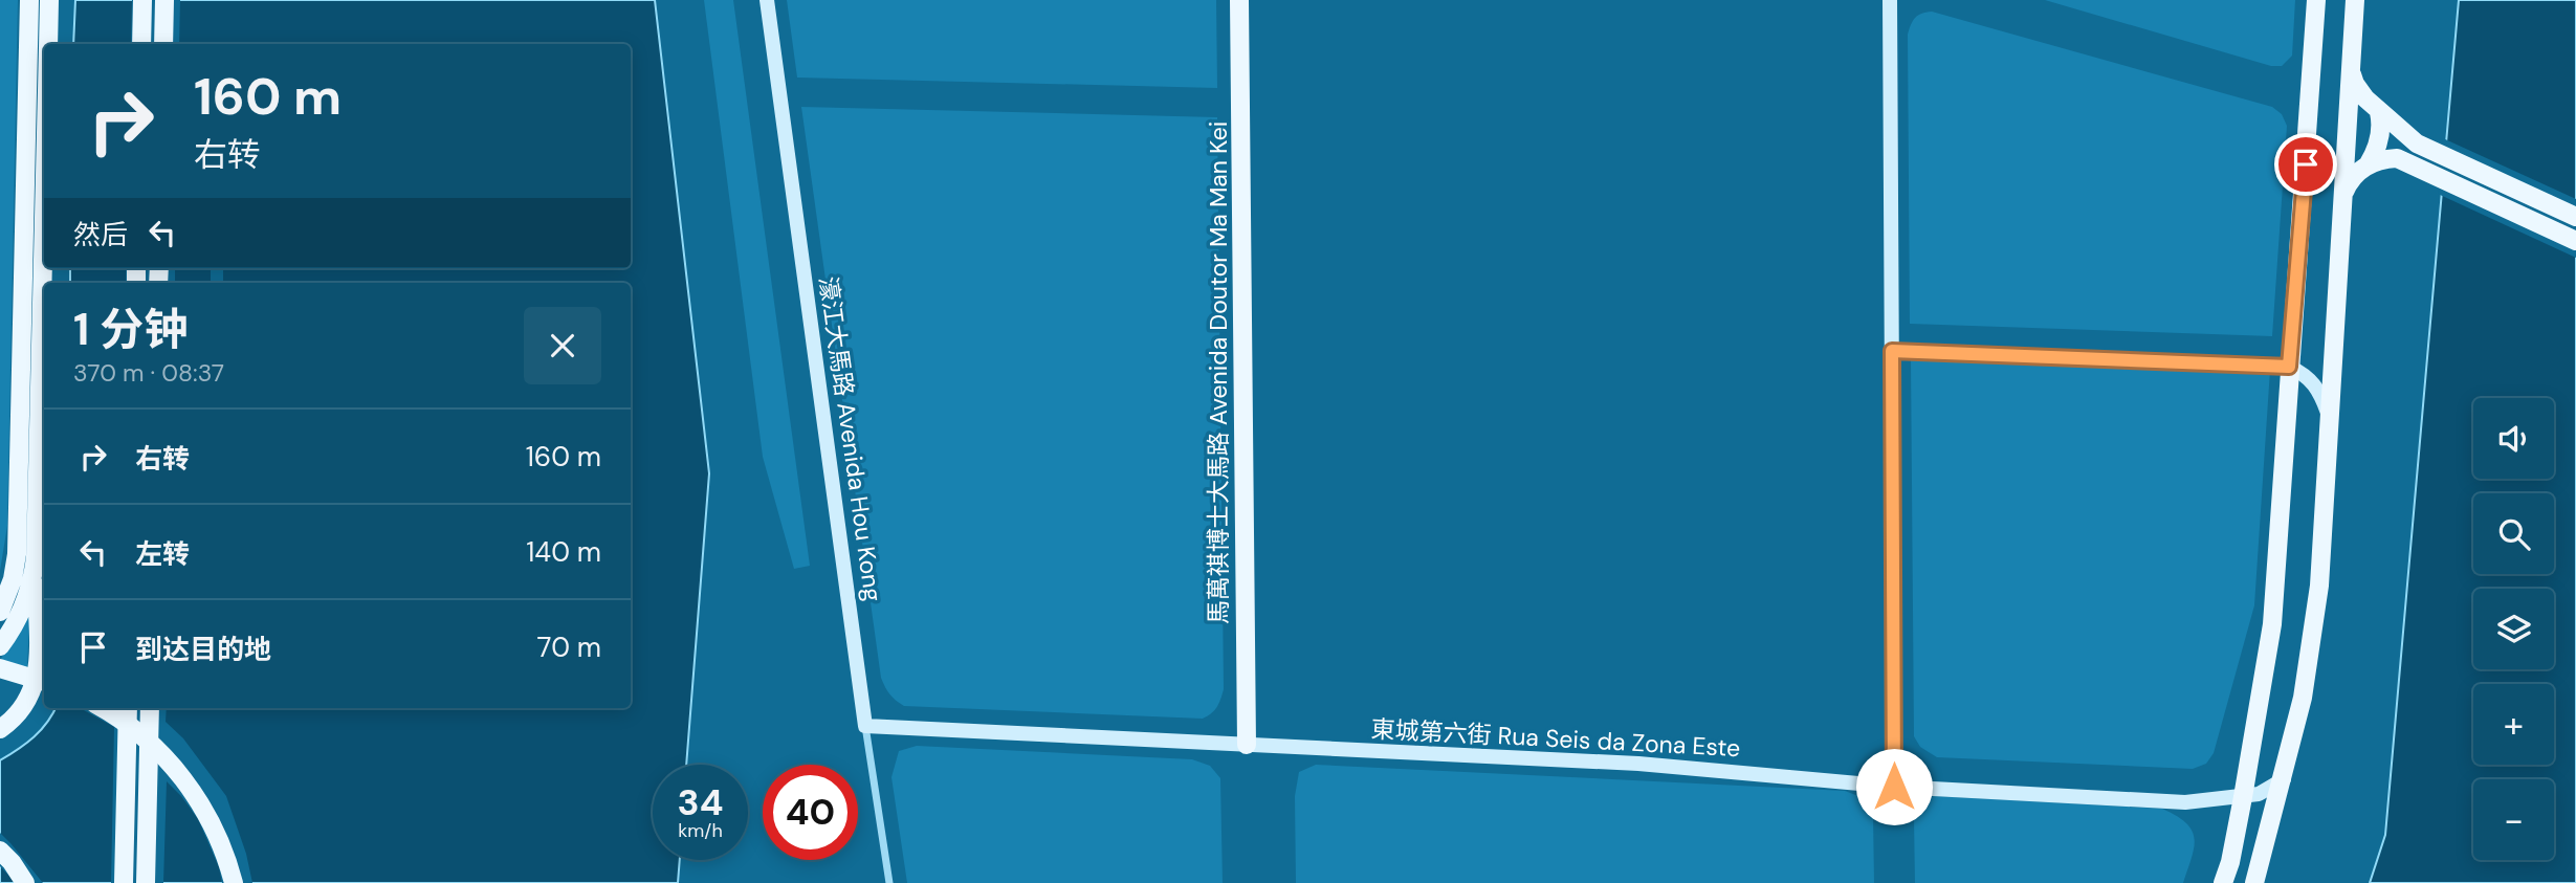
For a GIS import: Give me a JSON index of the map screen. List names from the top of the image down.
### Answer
{
  "streets": {
    "main road": ["馬萬祺博士大馬路 Avenida Doutor Ma Man Kei", "濠江大馬路 Avenida Hou Kong", "東城第六街 Rua Seis da Zona Este"]
  },
  "crossings": [
    ["馬萬祺博士大馬路 Avenida Doutor Ma Man Kei", "東城第六街 Rua Seis da Zona Este"],
    ["濠江大馬路 Avenida Hou Kong", "東城第六街 Rua Seis da Zona Este"]
  ],
  "page": {
    "turn": ["160 m", "右转"],
    "then": "然后",
    "heading": ["1 分钟", "370 m · 08:37"],
    "map_buttons": ["+", "−"],
    "list": [
      {
        "name": "右转",
        "value": "160 m"
      },
      {
        "name": "左转",
        "value": "140 m"
      },
      {
        "name": "到达目的地",
        "value": "70 m"
      }
    ],
    "speed": "34 km/h",
    "limit": "40"
  }
}
